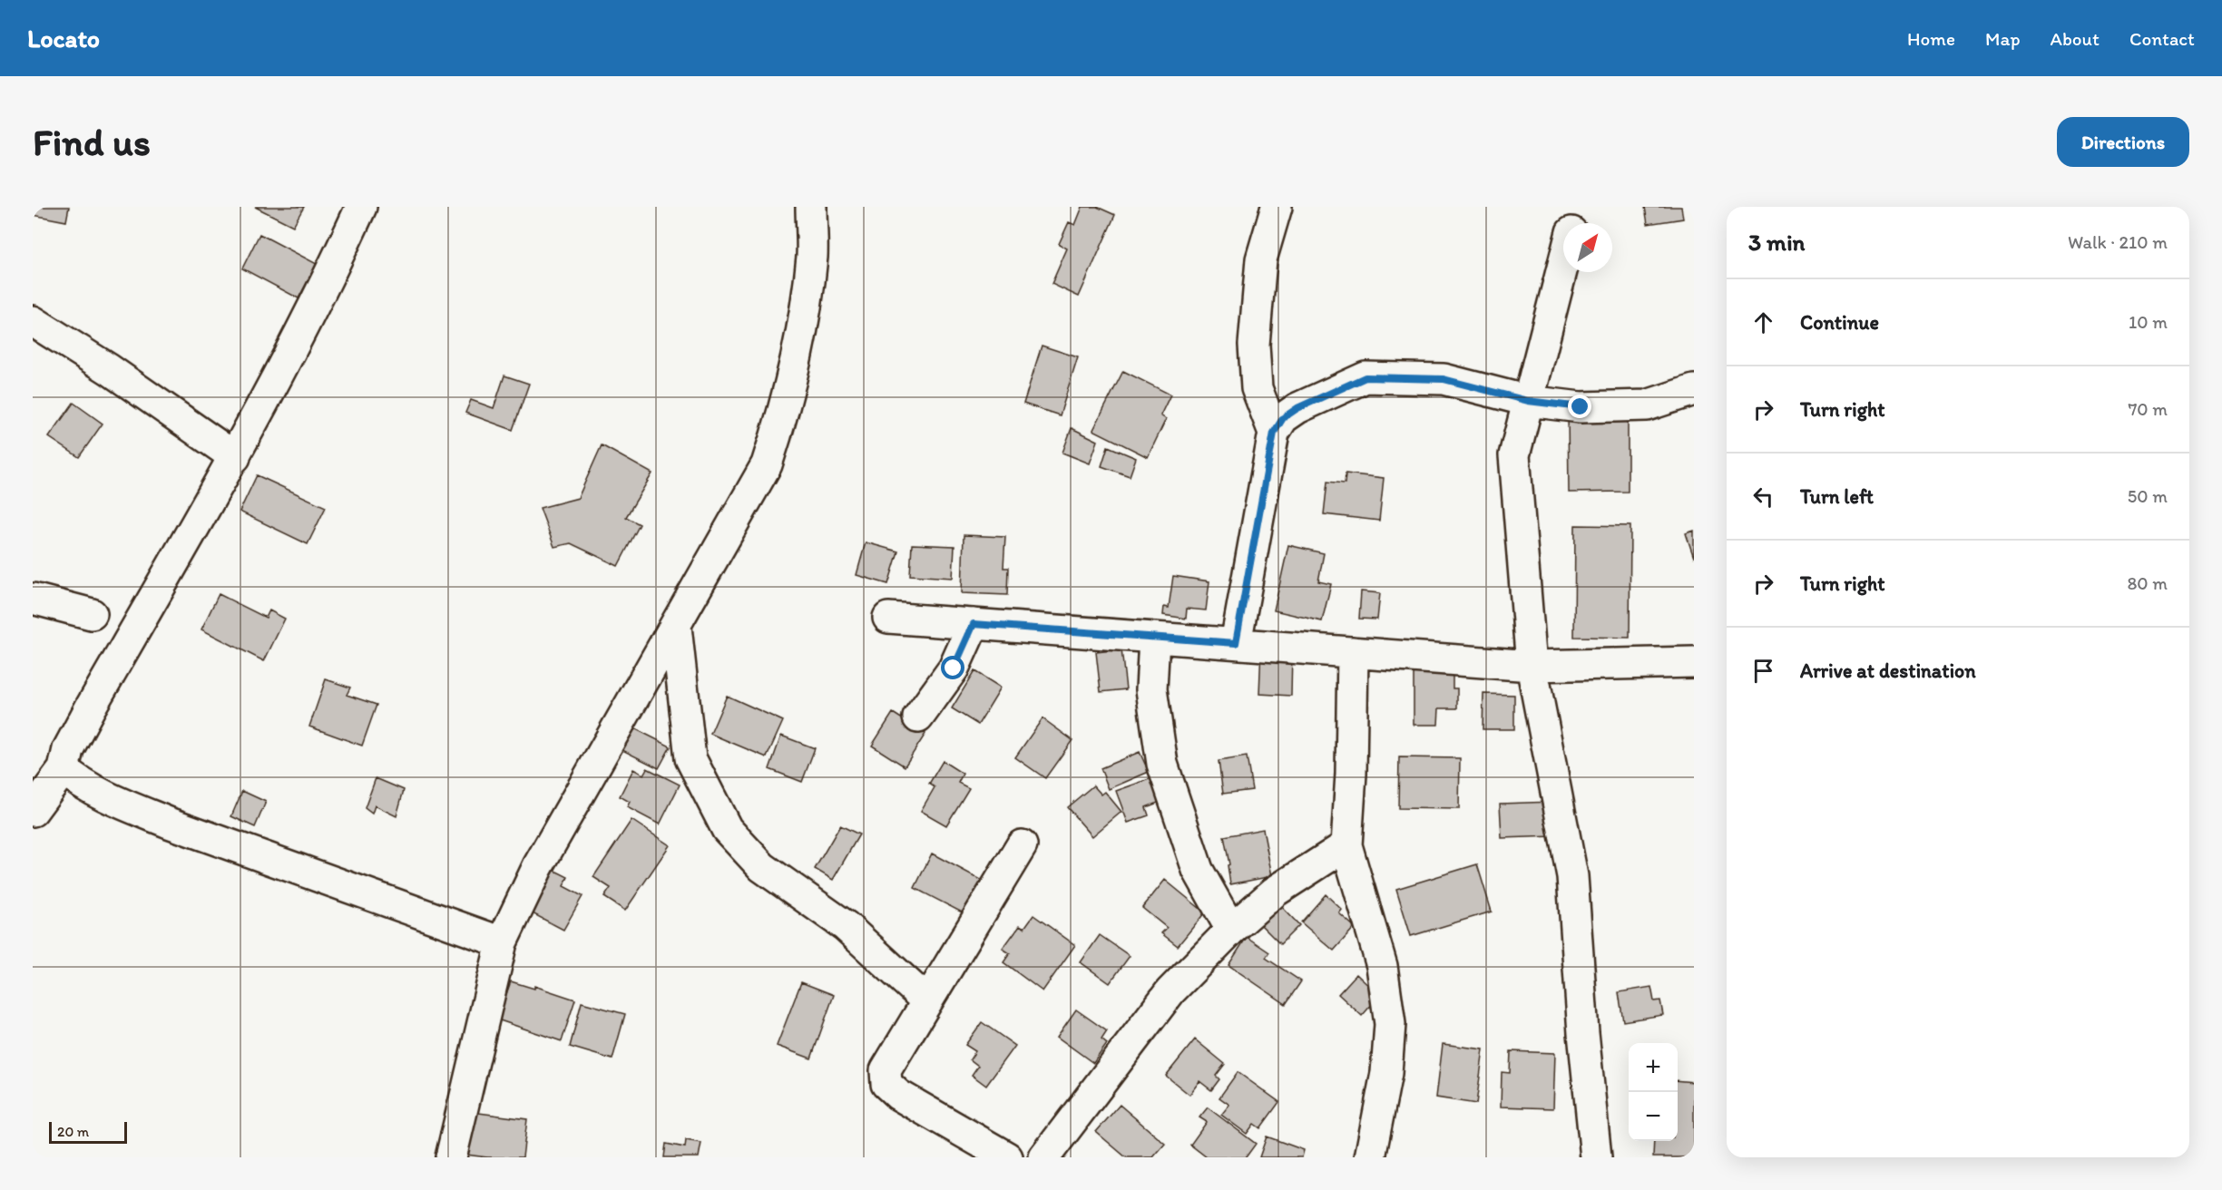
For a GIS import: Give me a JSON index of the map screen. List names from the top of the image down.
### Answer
{
  "scale_bar": "20 m",
  "north": "top right",
  "page": {
    "header": "Locato",
    "nav": [
      "Home",
      "Map",
      "About",
      "Contact"
    ],
    "buttons": "Directions",
    "title": "Find us",
    "heading": ["3 min", "Walk · 210 m"],
    "list": [
      ["Continue", "10 m"],
      ["Turn right", "70 m"],
      ["Turn left", "50 m"],
      ["Turn right", "80 m"],
      "Arrive at destination"
    ],
    "map_buttons": ["+", "−"],
    "scale": "20 m"
  }
}
